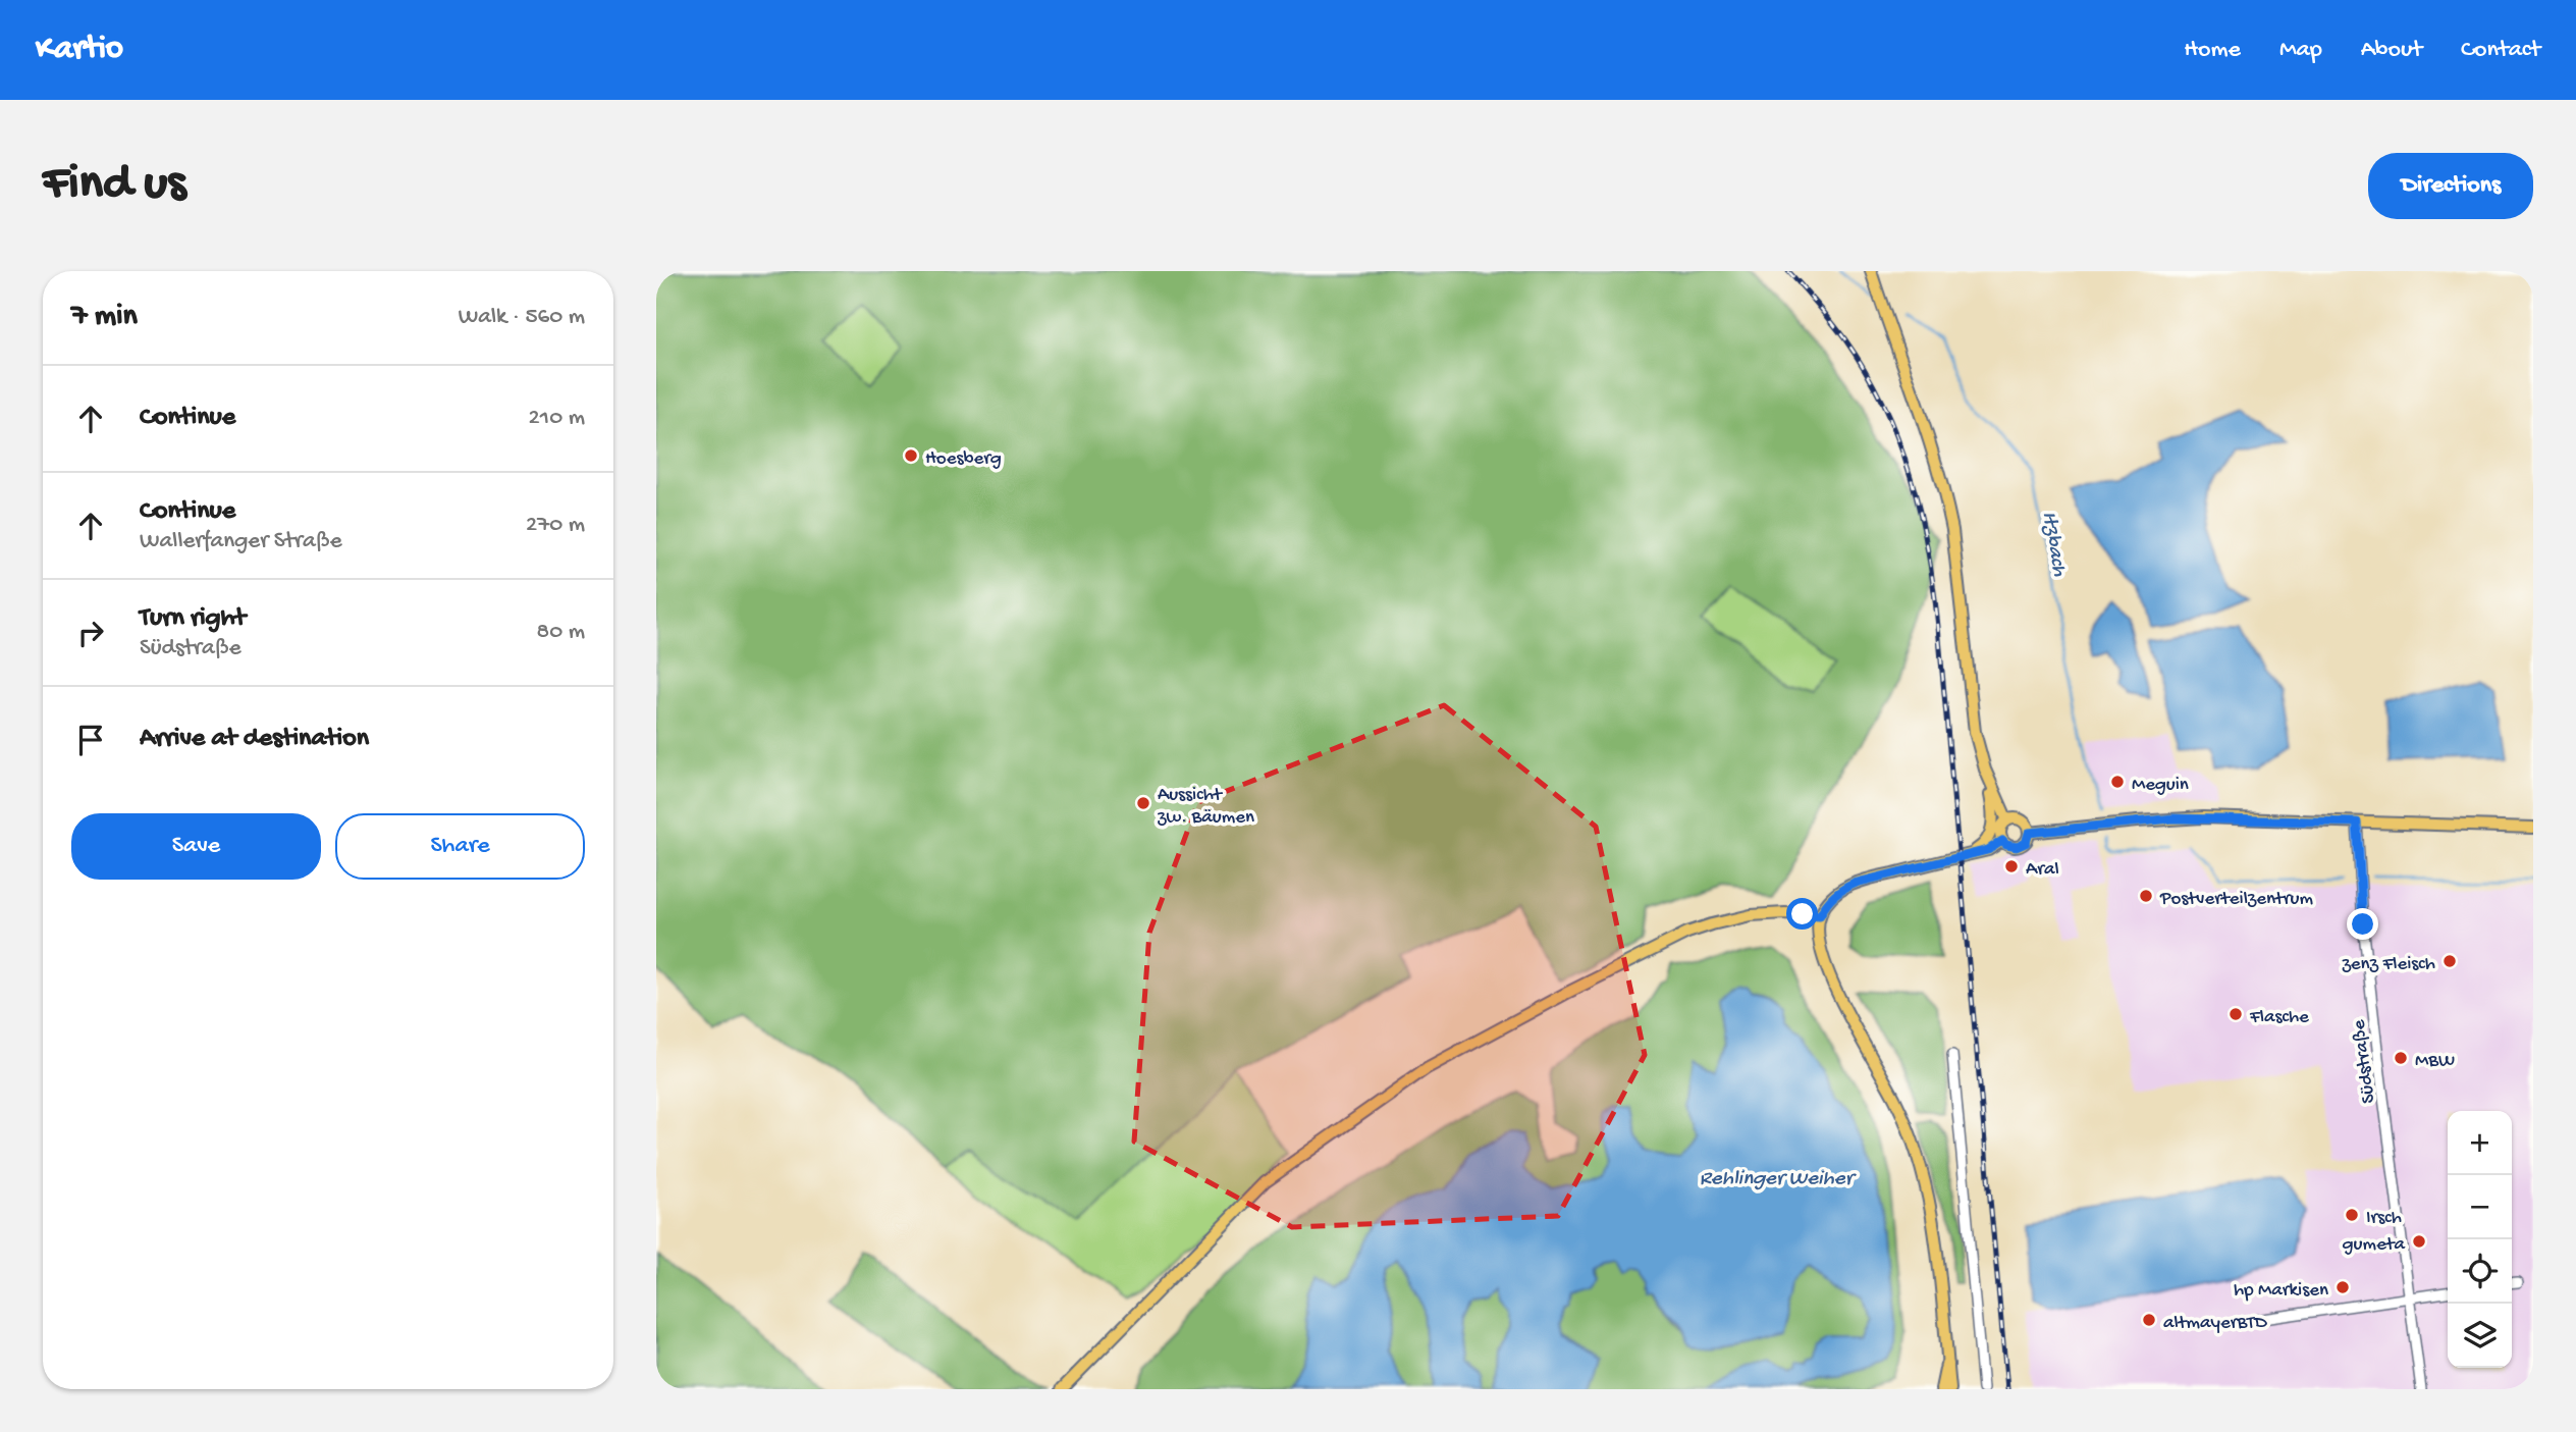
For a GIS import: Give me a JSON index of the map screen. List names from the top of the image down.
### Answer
{
  "streets": {
    "street": ["Südstraße"]
  },
  "water": ["Itzbach", "Rehlinger Weiher"],
  "places": [
    "Hoesberg",
    "Meguin",
    "Aussicht zw. Bäumen",
    "Aral",
    "Postverteilzentrum",
    "zenz Fleisch",
    "Flasche",
    "MBW",
    "Irsch",
    "gumeta",
    "hp Markisen",
    "altmayerBTD"
  ],
  "page": {
    "header": "Kartio",
    "nav": [
      "Home",
      "Map",
      "About",
      "Contact"
    ],
    "buttons": [
      "Directions",
      ["Save", "Share"]
    ],
    "title": "Find us",
    "heading": ["7 min", "Walk · 560 m"],
    "list": [
      ["Continue", "210 m"],
      ["Continue", "Wallerfanger Straße", "270 m"],
      ["Turn right", "Südstraße", "80 m"],
      "Arrive at destination"
    ],
    "map_buttons": ["+", "−"]
  }
}
